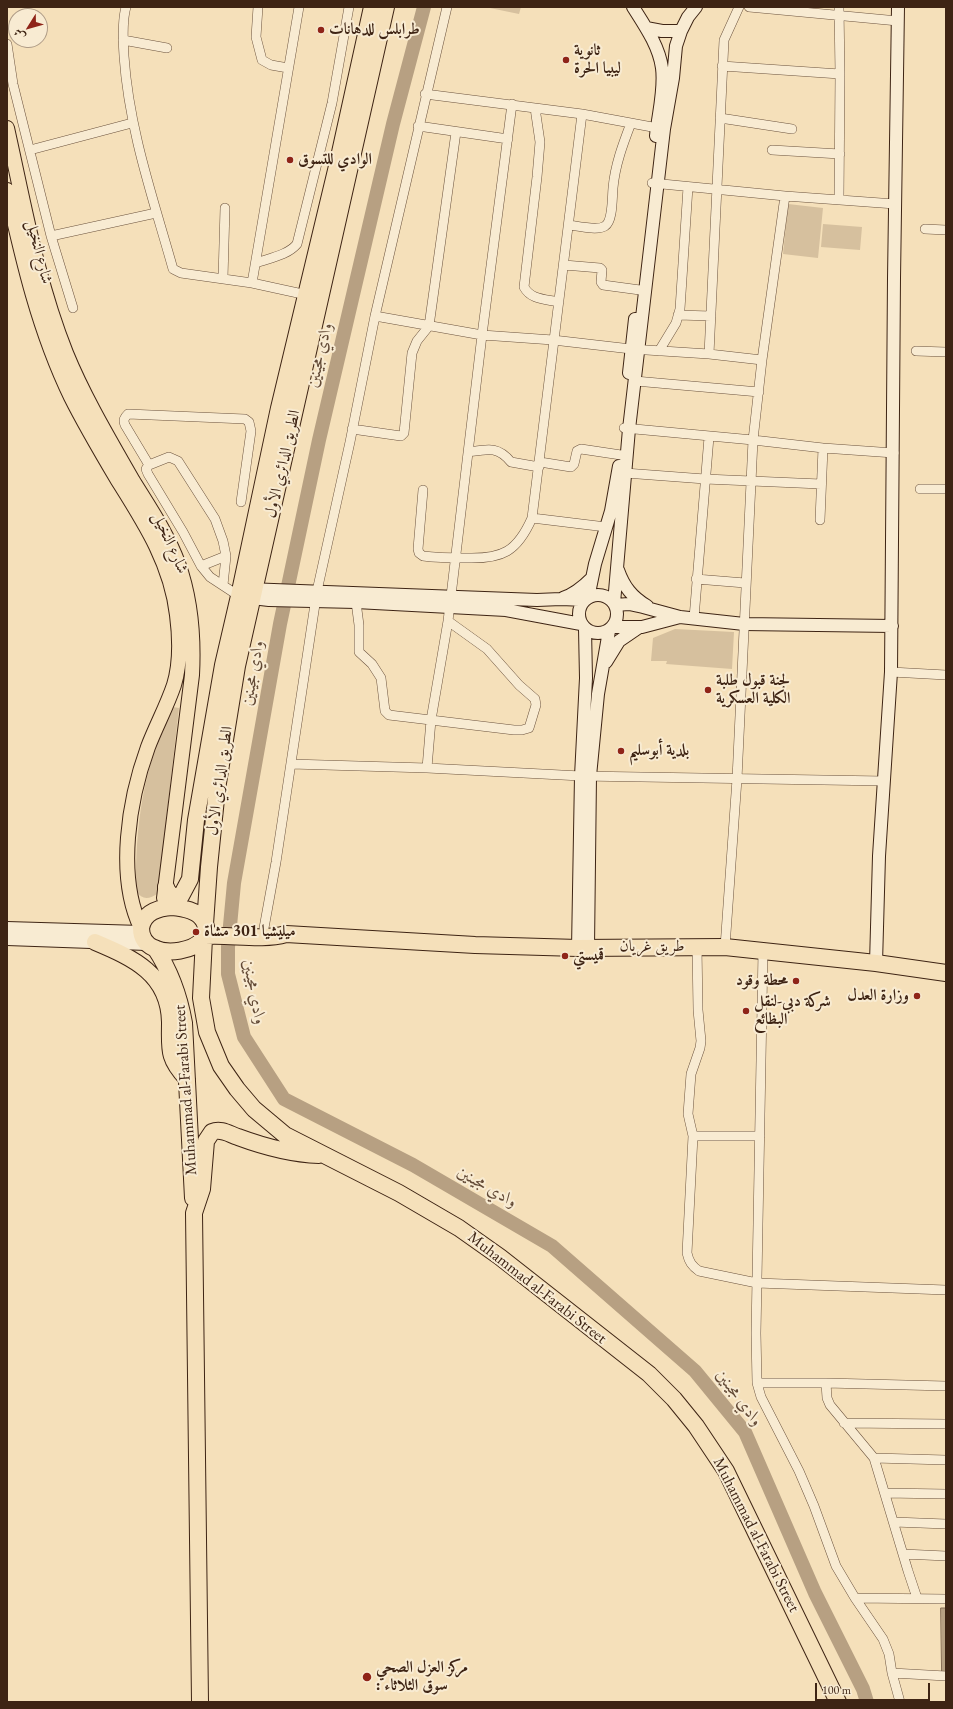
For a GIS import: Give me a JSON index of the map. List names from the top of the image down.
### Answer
{
  "streets": {
    "highway": ["الطريق الدائري الأول", "طريق غريان", "Muhammad al-Farabi Street"],
    "main road": ["شارع النخيل"]
  },
  "crossings": [
    ["شارع النخيل", "الطريق الدائري الأول"],
    ["شارع النخيل", "طريق غريان"],
    ["شارع النخيل", "Muhammad al-Farabi Street"],
    ["الطريق الدائري الأول", "طريق غريان"],
    ["الطريق الدائري الأول", "Muhammad al-Farabi Street"],
    ["طريق غريان", "Muhammad al-Farabi Street"]
  ],
  "water": ["وادي مجينين"],
  "places": [
    "طرابلس للدهانات",
    "ثانوية ليبيا الحرة",
    "الوادي للتسوق",
    "لجنة قبول طلبة الكلية العسكرية",
    "بلدية أبوسليم",
    "ميليشيا 301 مشاة",
    "قميستي",
    "محطة وقود",
    "وزارة العدل",
    "شركة دبي-لنقل البظائع",
    "مركز العزل الصحي : سوق الثلاثاء"
  ],
  "scale_bar": "100 m",
  "north": "bottom left"
}
